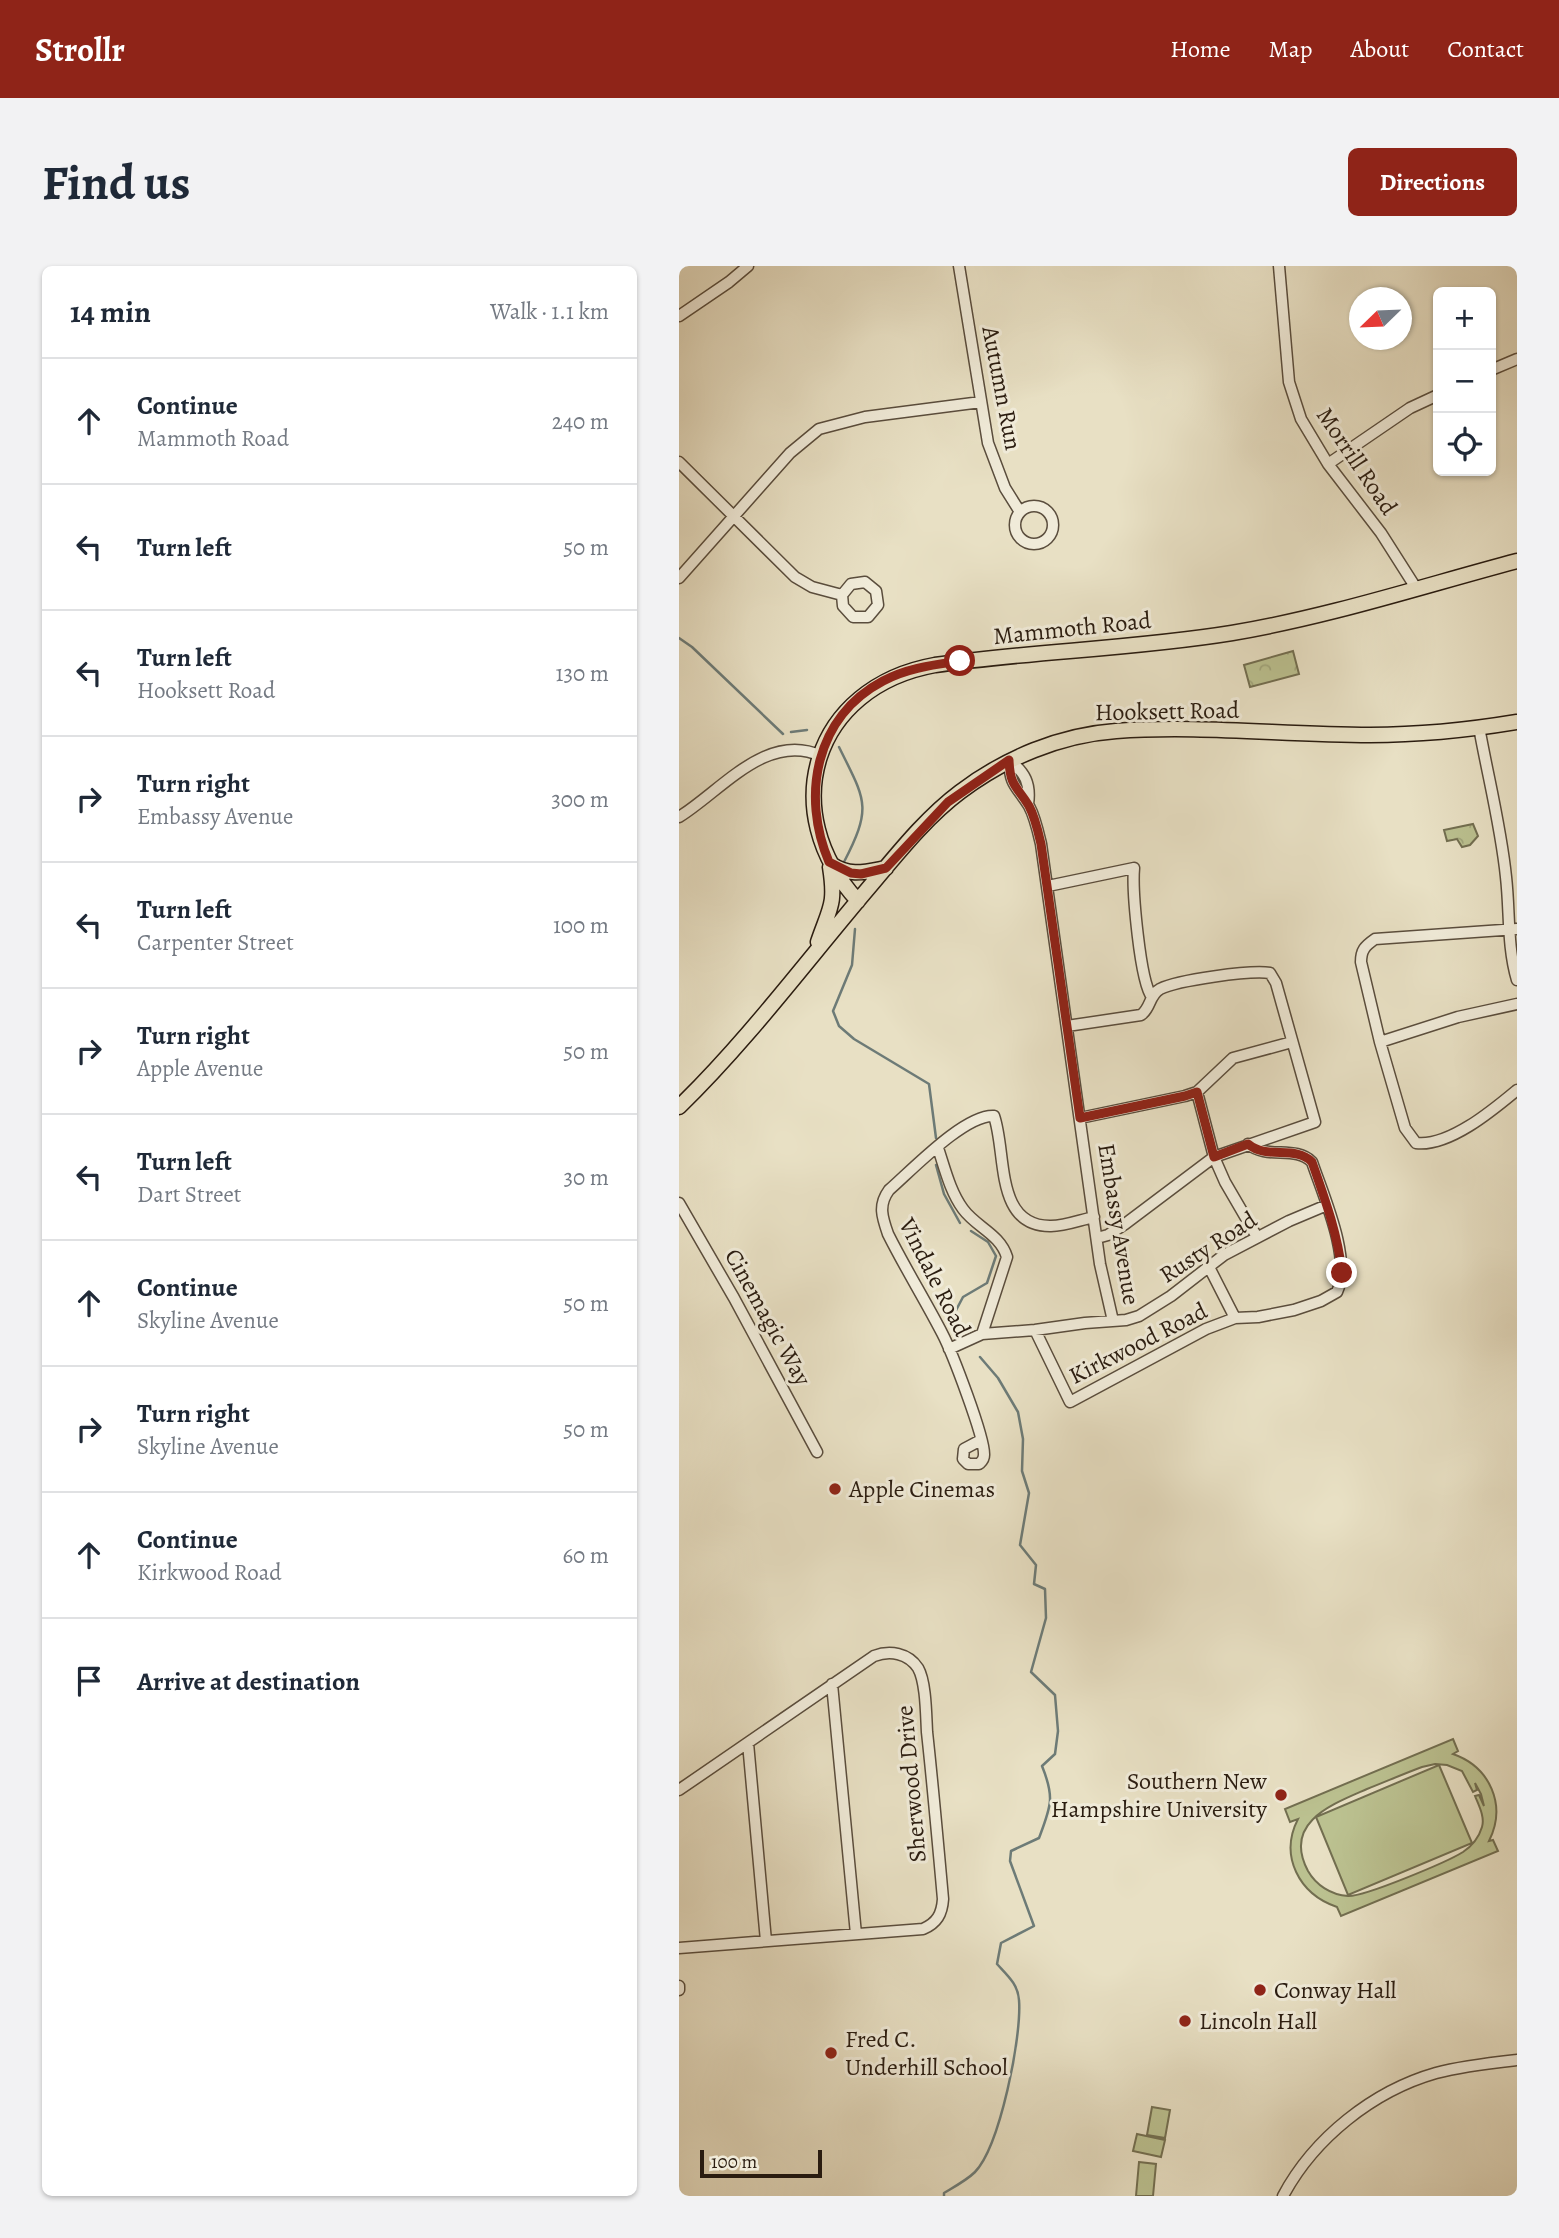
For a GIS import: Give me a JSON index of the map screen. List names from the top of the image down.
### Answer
{
  "streets": {
    "main road": ["Mammoth Road", "Hooksett Road"],
    "street": [
      "Autumn Run",
      "Morrill Road",
      "Embassy Avenue",
      "Rusty Road",
      "Vindale Road",
      "Cinemagic Way",
      "Kirkwood Road",
      "Sherwood Drive"
    ]
  },
  "crossings": [
    ["Morrill Road", "Mammoth Road"],
    ["Mammoth Road", "Hooksett Road"],
    ["Hooksett Road", "Embassy Avenue"],
    ["Embassy Avenue", "Rusty Road"],
    ["Embassy Avenue", "Vindale Road"],
    ["Rusty Road", "Vindale Road"],
    ["Rusty Road", "Kirkwood Road"]
  ],
  "places": [
    "Apple Cinemas",
    "Southern New Hampshire University",
    "Conway Hall",
    "Lincoln Hall",
    "Fred C. Underhill School"
  ],
  "scale_bar": "100 m",
  "north": "bottom left",
  "page": {
    "header": "Strollr",
    "nav": [
      "Home",
      "Map",
      "About",
      "Contact"
    ],
    "buttons": "Directions",
    "title": "Find us",
    "heading": ["14 min", "Walk · 1.1 km"],
    "map_buttons": ["+", "−"],
    "list": [
      ["Continue", "Mammoth Road", "240 m"],
      ["Turn left", "50 m"],
      ["Turn left", "Hooksett Road", "130 m"],
      ["Turn right", "Embassy Avenue", "300 m"],
      ["Turn left", "Carpenter Street", "100 m"],
      ["Turn right", "Apple Avenue", "50 m"],
      ["Turn left", "Dart Street", "30 m"],
      ["Continue", "Skyline Avenue", "50 m"],
      ["Turn right", "Skyline Avenue", "50 m"],
      ["Continue", "Kirkwood Road", "60 m"],
      "Arrive at destination"
    ],
    "scale": "100 m"
  }
}
